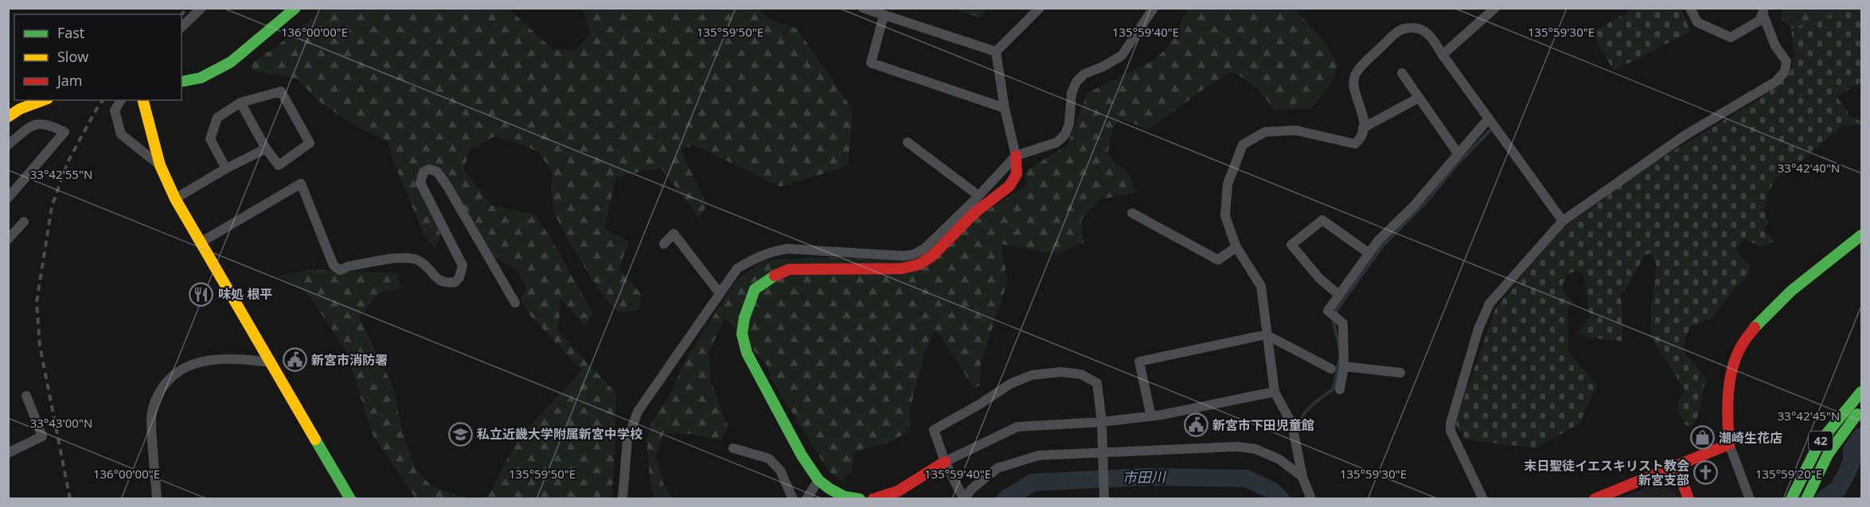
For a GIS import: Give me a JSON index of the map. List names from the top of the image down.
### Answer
{
  "streets": {
    "main road": ["42"]
  },
  "water": ["市田川"],
  "places": {
    "restaurant": ["味処 根平"],
    "public building": ["新宮市消防署", "新宮市下田児童館"],
    "school or university": ["私立近畿大学附属新宮中学校"],
    "shop": ["潮崎生花店"],
    "church": ["末日聖徒イエスキリスト教会 新宮支部"]
  },
  "legend": ["Fast", "Slow", "Jam"],
  "coordinates": [
    "136°00'00\"E",
    "135°59'50\"E",
    "135°59'40\"E",
    "135°59'30\"E",
    "33°42'40\"N",
    "33°42'55\"N",
    "33°42'45\"N",
    "33°43'00\"N",
    "135°59'20\"E"
  ]
}
